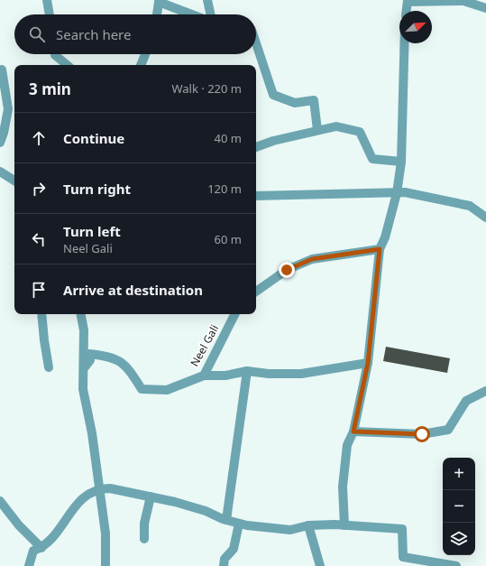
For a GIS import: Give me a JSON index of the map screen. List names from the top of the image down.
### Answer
{
  "streets": {
    "street": ["Neel Gali"]
  },
  "north": "top right",
  "page": {
    "search": "Search here",
    "heading": ["3 min", "Walk · 220 m"],
    "list": [
      ["Continue", "40 m"],
      ["Turn right", "120 m"],
      ["Turn left", "Neel Gali", "60 m"],
      "Arrive at destination"
    ],
    "map_buttons": ["+", "−"]
  }
}
